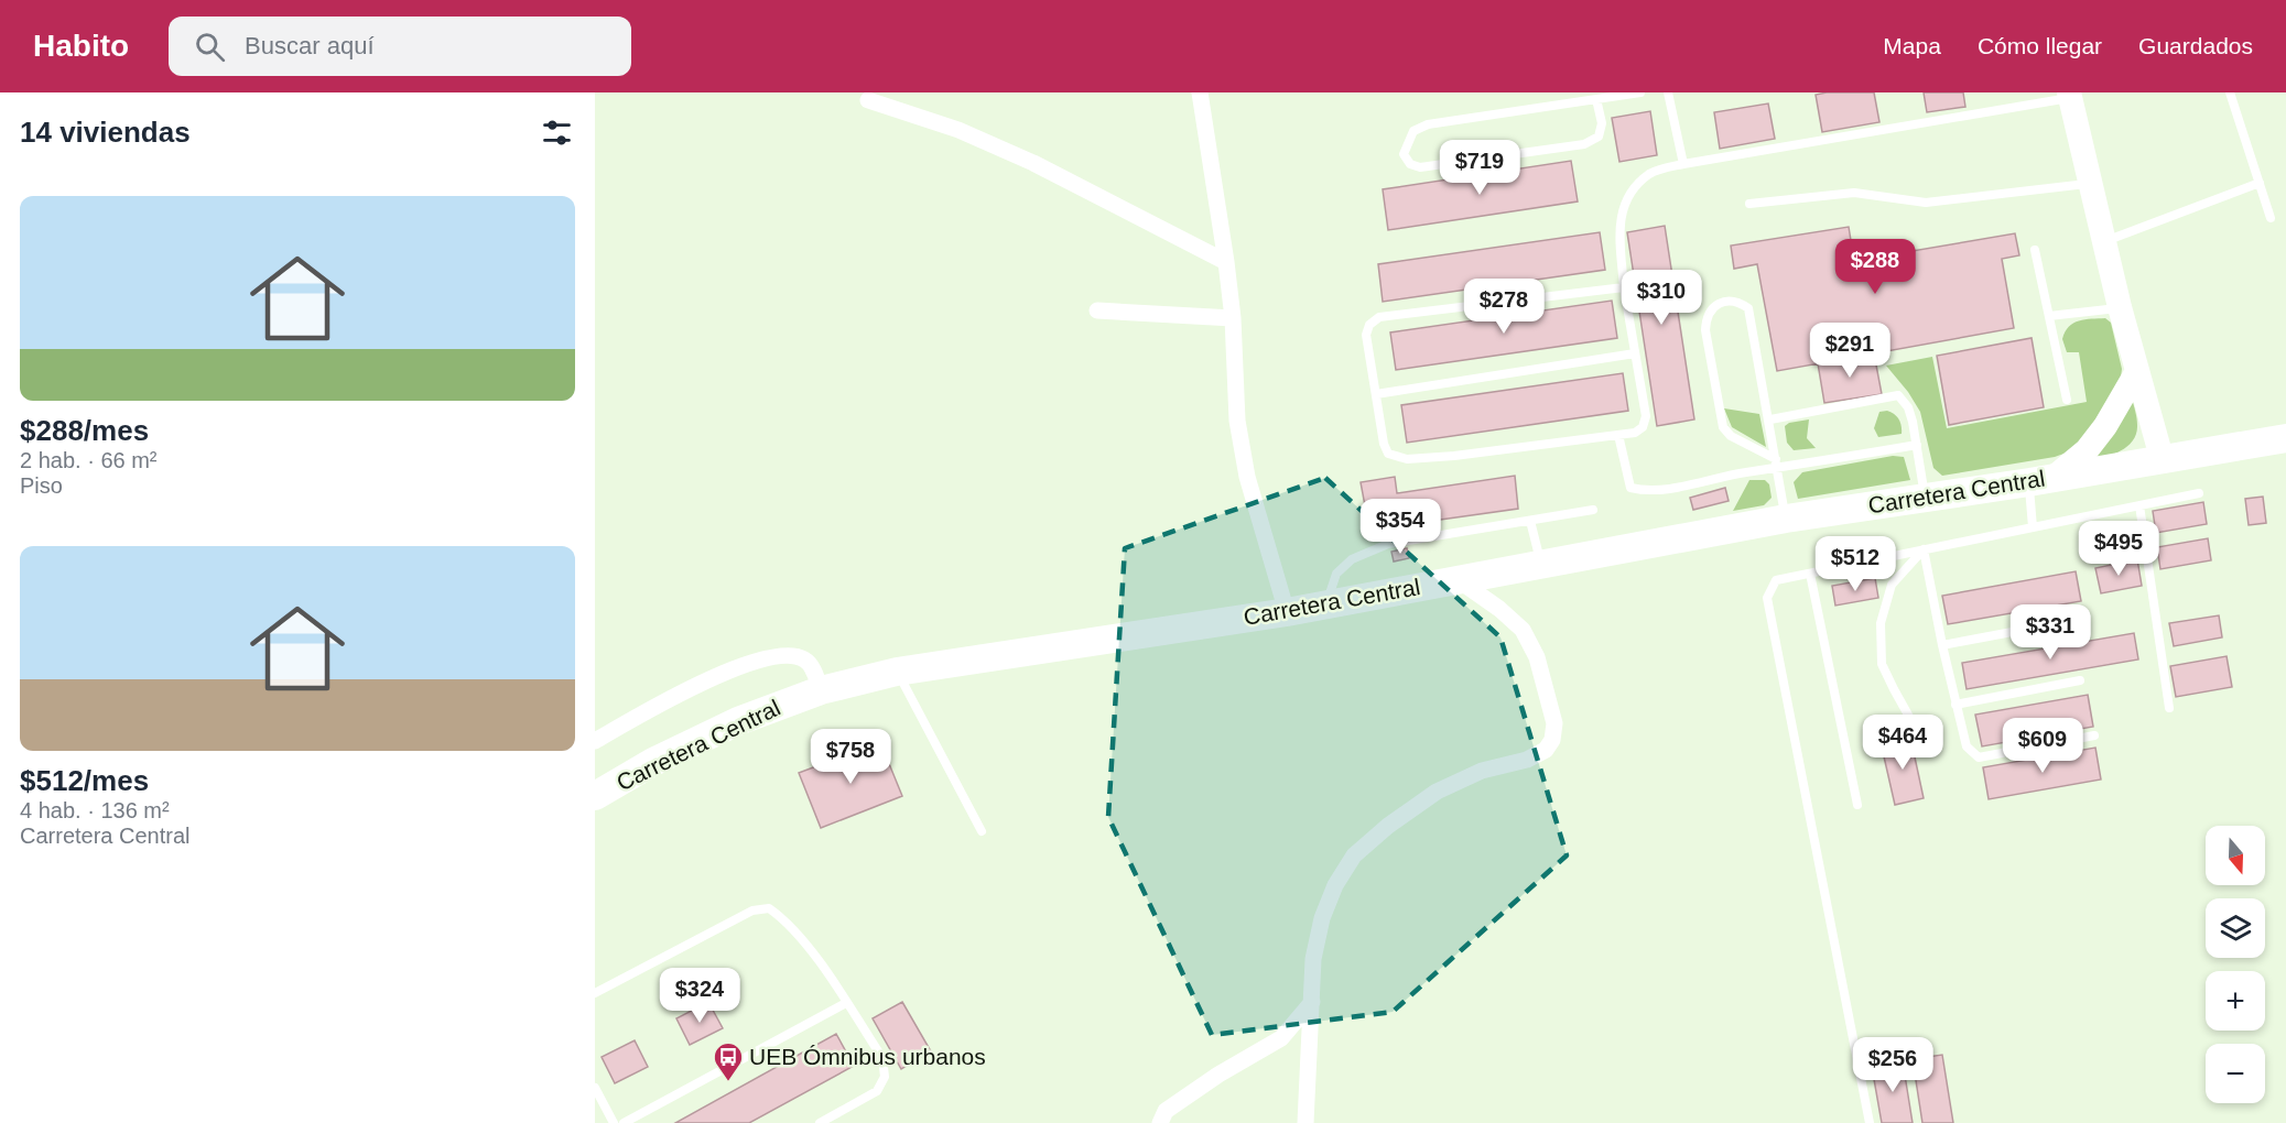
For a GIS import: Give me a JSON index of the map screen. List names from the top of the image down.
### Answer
{
  "streets": {
    "main road": ["Carretera Central"]
  },
  "places": {
    "bus stop": ["UEB Ómnibus urbanos"]
  },
  "north": "bottom",
  "page": {
    "header": "Habito",
    "search": "Buscar aquí",
    "nav": ["Mapa", "Cómo llegar", "Guardados"],
    "heading": "14 viviendas",
    "price": [
      "$719",
      "$288",
      "$310",
      "$278",
      "$291",
      "$354",
      "$495",
      "$512",
      "$331",
      "$464",
      "$609",
      "$758",
      "$324",
      "$256"
    ],
    "list": [
      {
        "name": "$288/mes",
        "note": "2 hab. · 66 m² · Piso"
      },
      {
        "name": "$512/mes",
        "note": "4 hab. · 136 m² · Carretera Central"
      }
    ],
    "map_buttons": ["+", "−"]
  }
}
